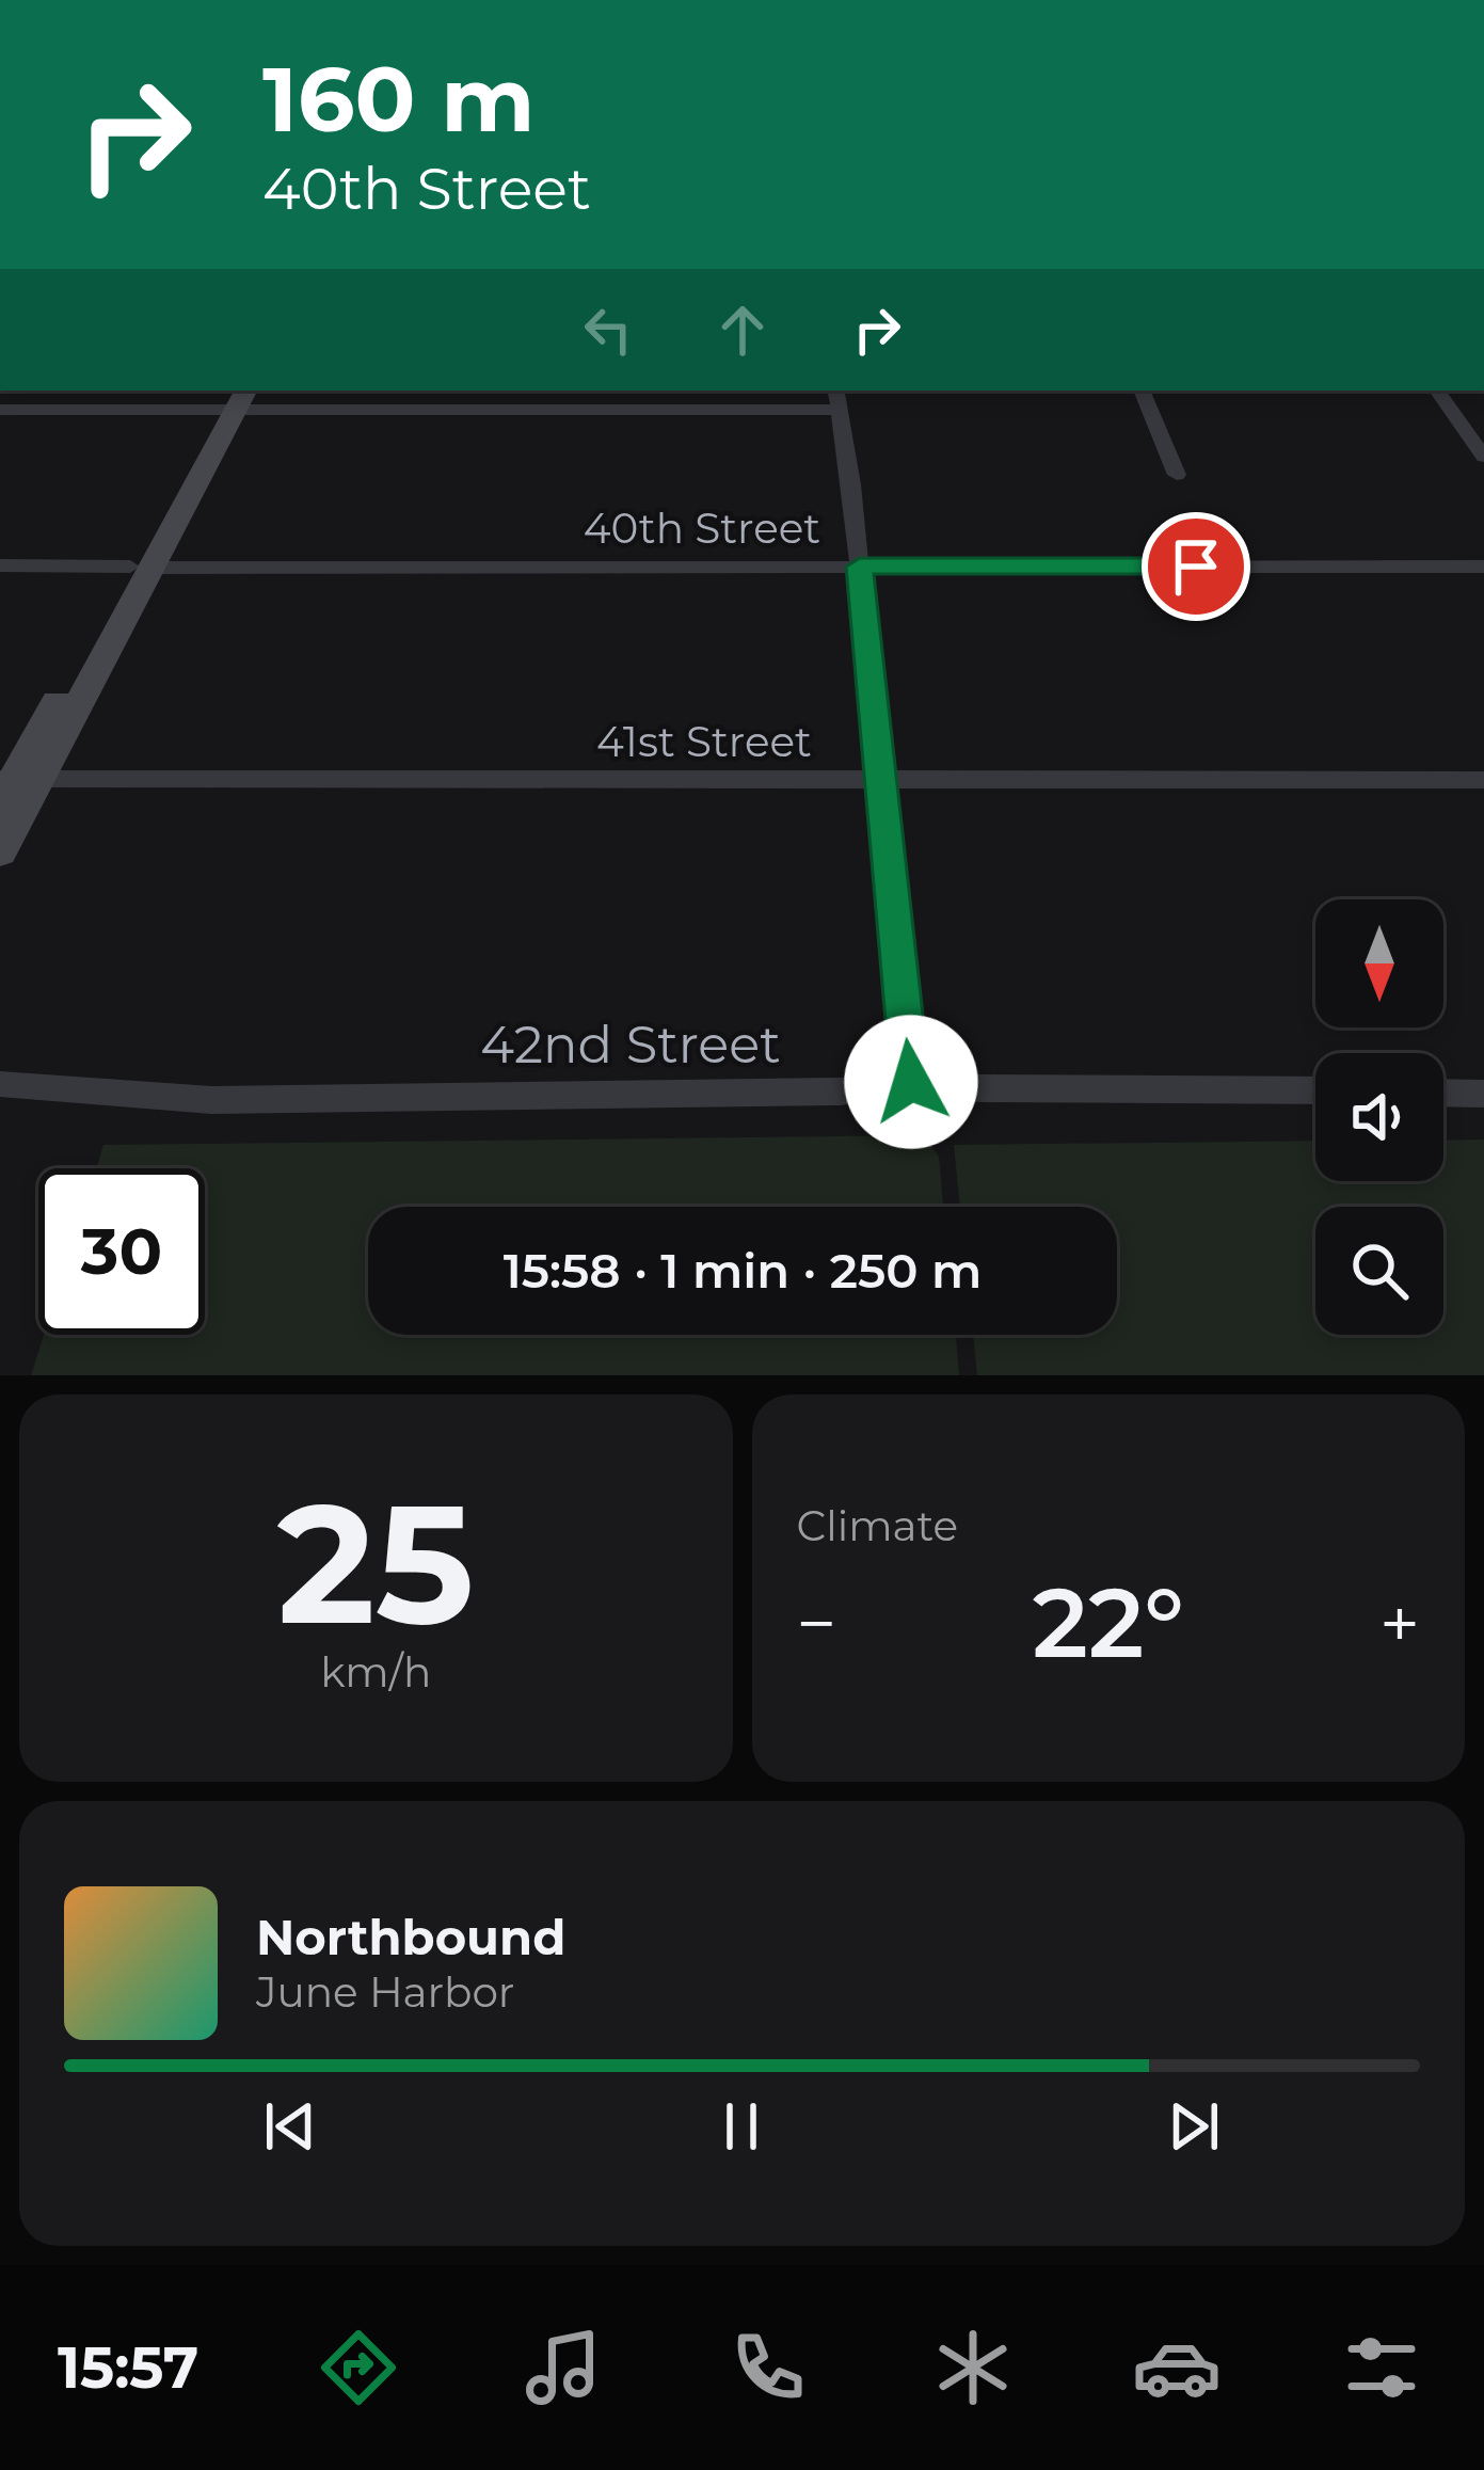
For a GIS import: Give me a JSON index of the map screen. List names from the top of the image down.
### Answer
{
  "streets": {
    "street": ["40th Street", "41st Street", "42nd Street"]
  },
  "north": "bottom",
  "page": {
    "turn": ["160 m", "40th Street"],
    "limit": "30",
    "trip": "15:58 · 1 min · 250 m",
    "tile": [
      ["25", "km/h"],
      "Climate"
    ],
    "heat": ["−", "22°", "+"],
    "song": ["Northbound", "June Harbor"],
    "tabs": "15:57"
  }
}
